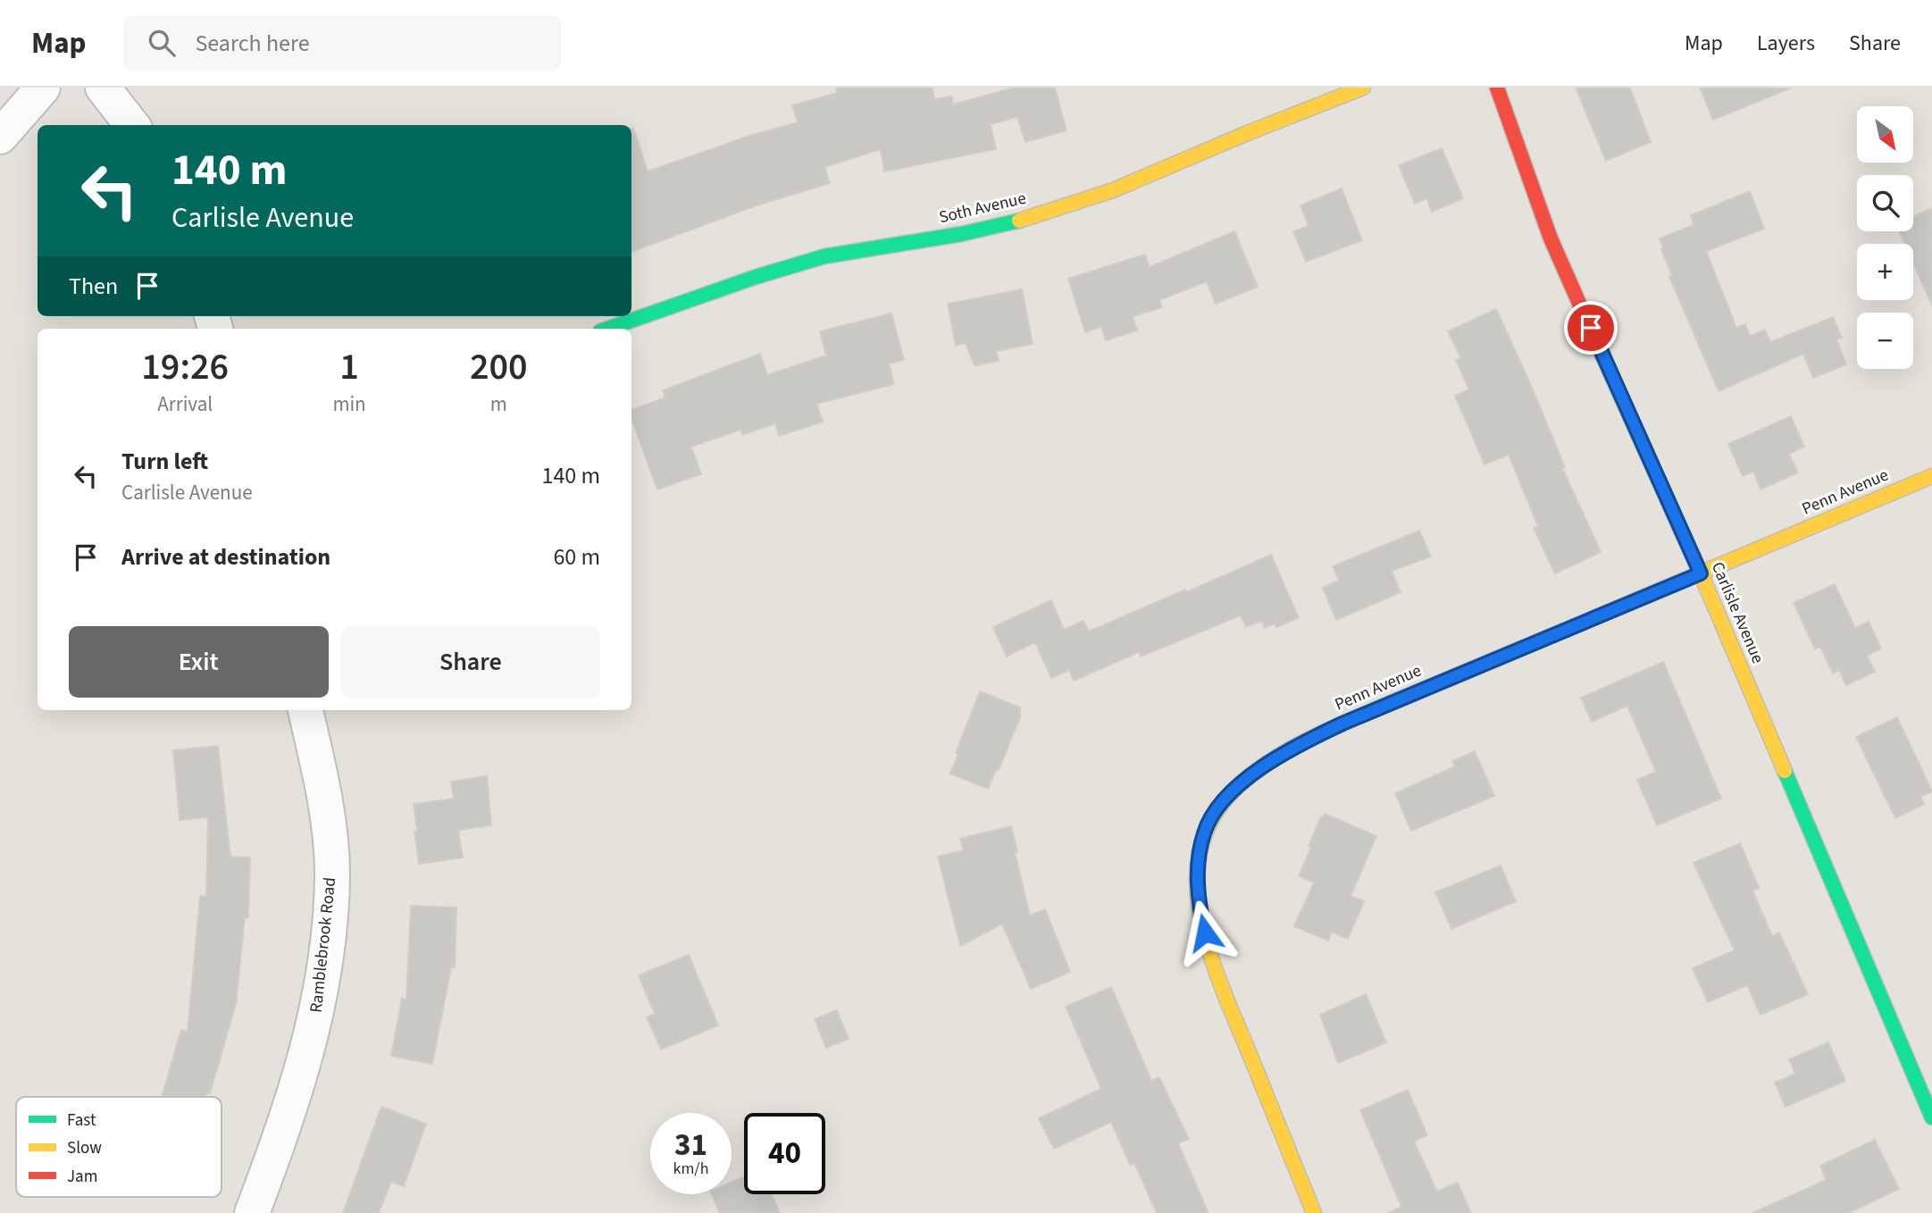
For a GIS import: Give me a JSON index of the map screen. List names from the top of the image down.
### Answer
{
  "streets": {
    "street": [
      "Soth Avenue",
      "Penn Avenue",
      "Carlisle Avenue",
      "Ramblebrook Road"
    ]
  },
  "crossings": [
    ["Penn Avenue", "Carlisle Avenue"]
  ],
  "legend": ["Fast", "Slow", "Jam"],
  "north": "bottom right",
  "page": {
    "header": "Map",
    "search": "Search here",
    "nav": ["Map", "Layers", "Share"],
    "map_buttons": ["+", "−"],
    "turn": ["140 m", "Carlisle Avenue"],
    "then": "Then",
    "eta": [
      "19:26",
      "Arrival",
      "1",
      "min",
      "200",
      "m"
    ],
    "list": [
      {
        "name": "Turn left",
        "note": "Carlisle Avenue",
        "value": "140 m"
      },
      {
        "name": "Arrive at destination",
        "value": "60 m"
      }
    ],
    "buttons": ["Exit", "Share"],
    "speed": "31 km/h",
    "limit": "40"
  }
}
